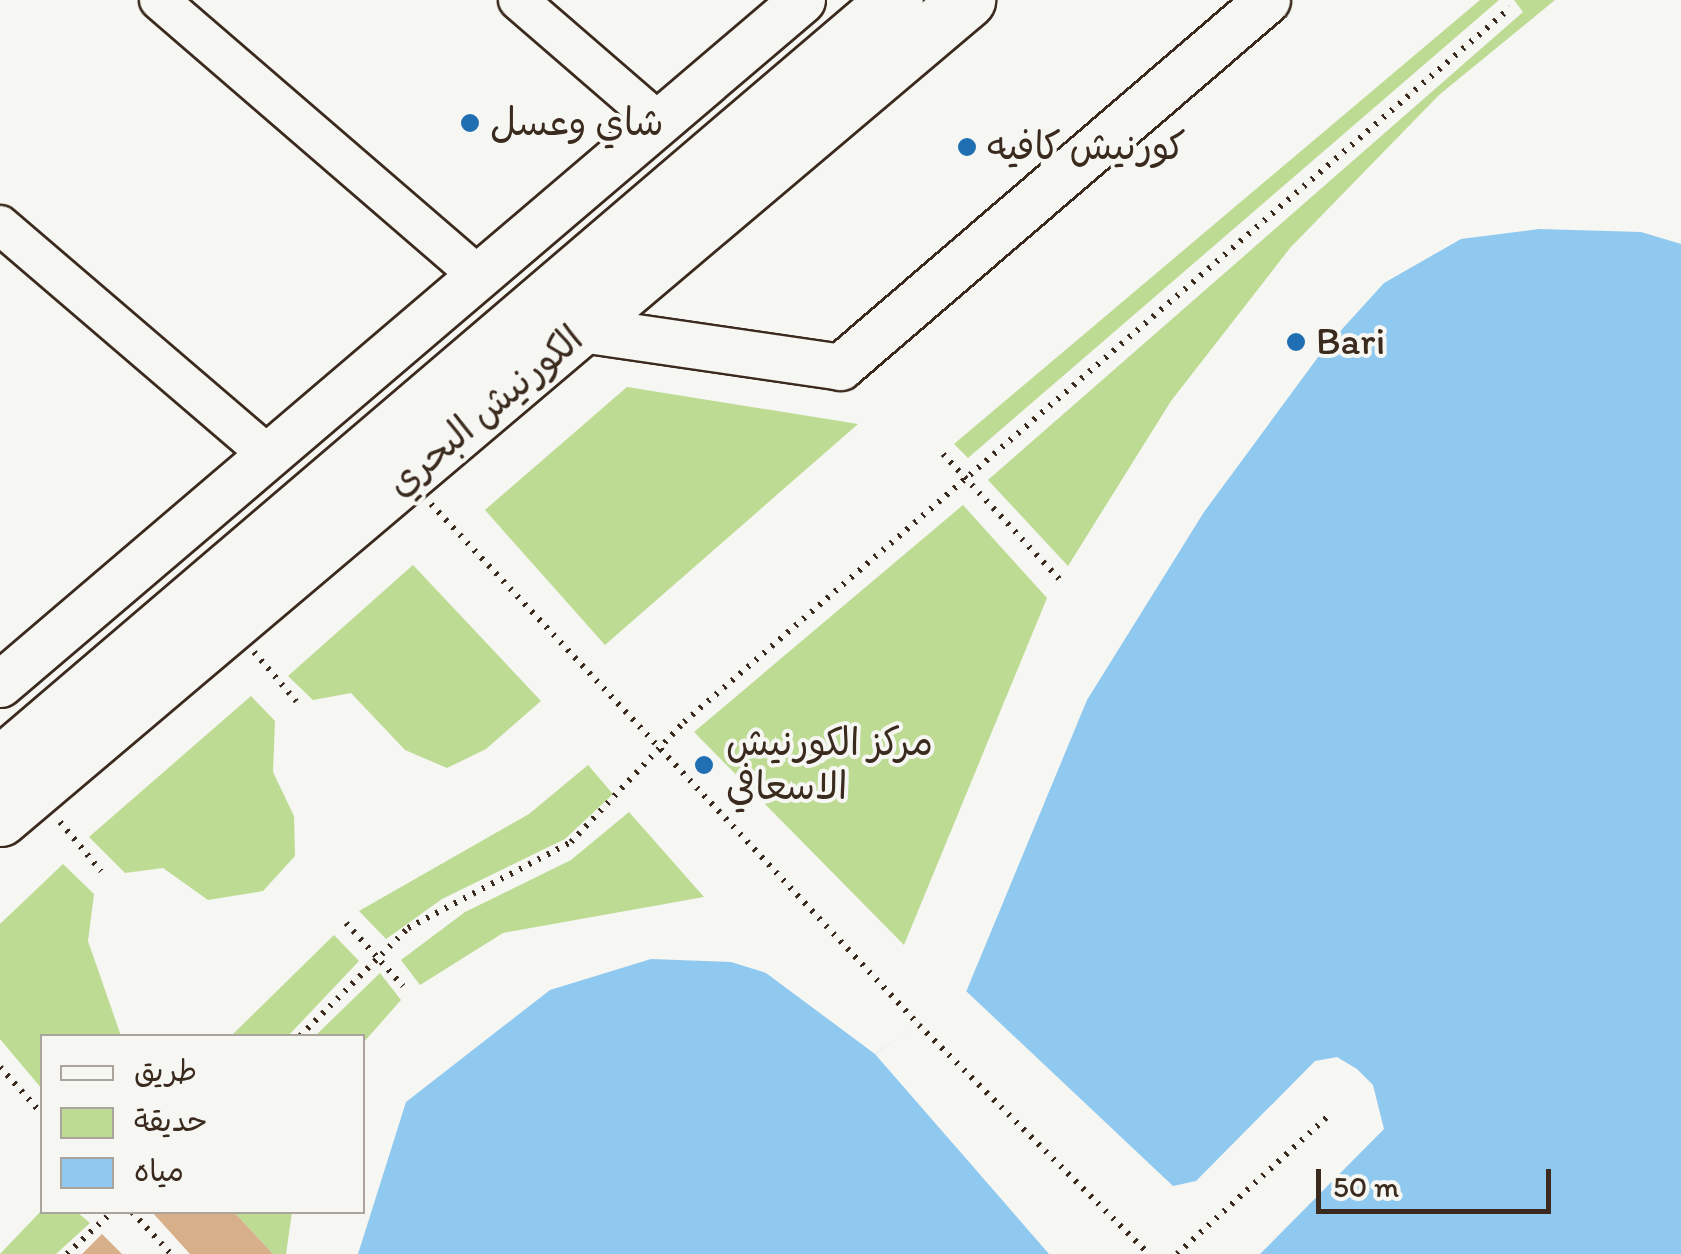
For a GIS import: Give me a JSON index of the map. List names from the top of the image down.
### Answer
{
  "streets": {
    "main road": ["الكورنيش البحري"]
  },
  "places": [
    "شاي وعسل",
    "كورنيش كافيه",
    "Bari",
    "مركز الكورنيش الاسعافي"
  ],
  "legend": ["طريق", "حديقة", "مياه"],
  "scale_bar": "50 m"
}
